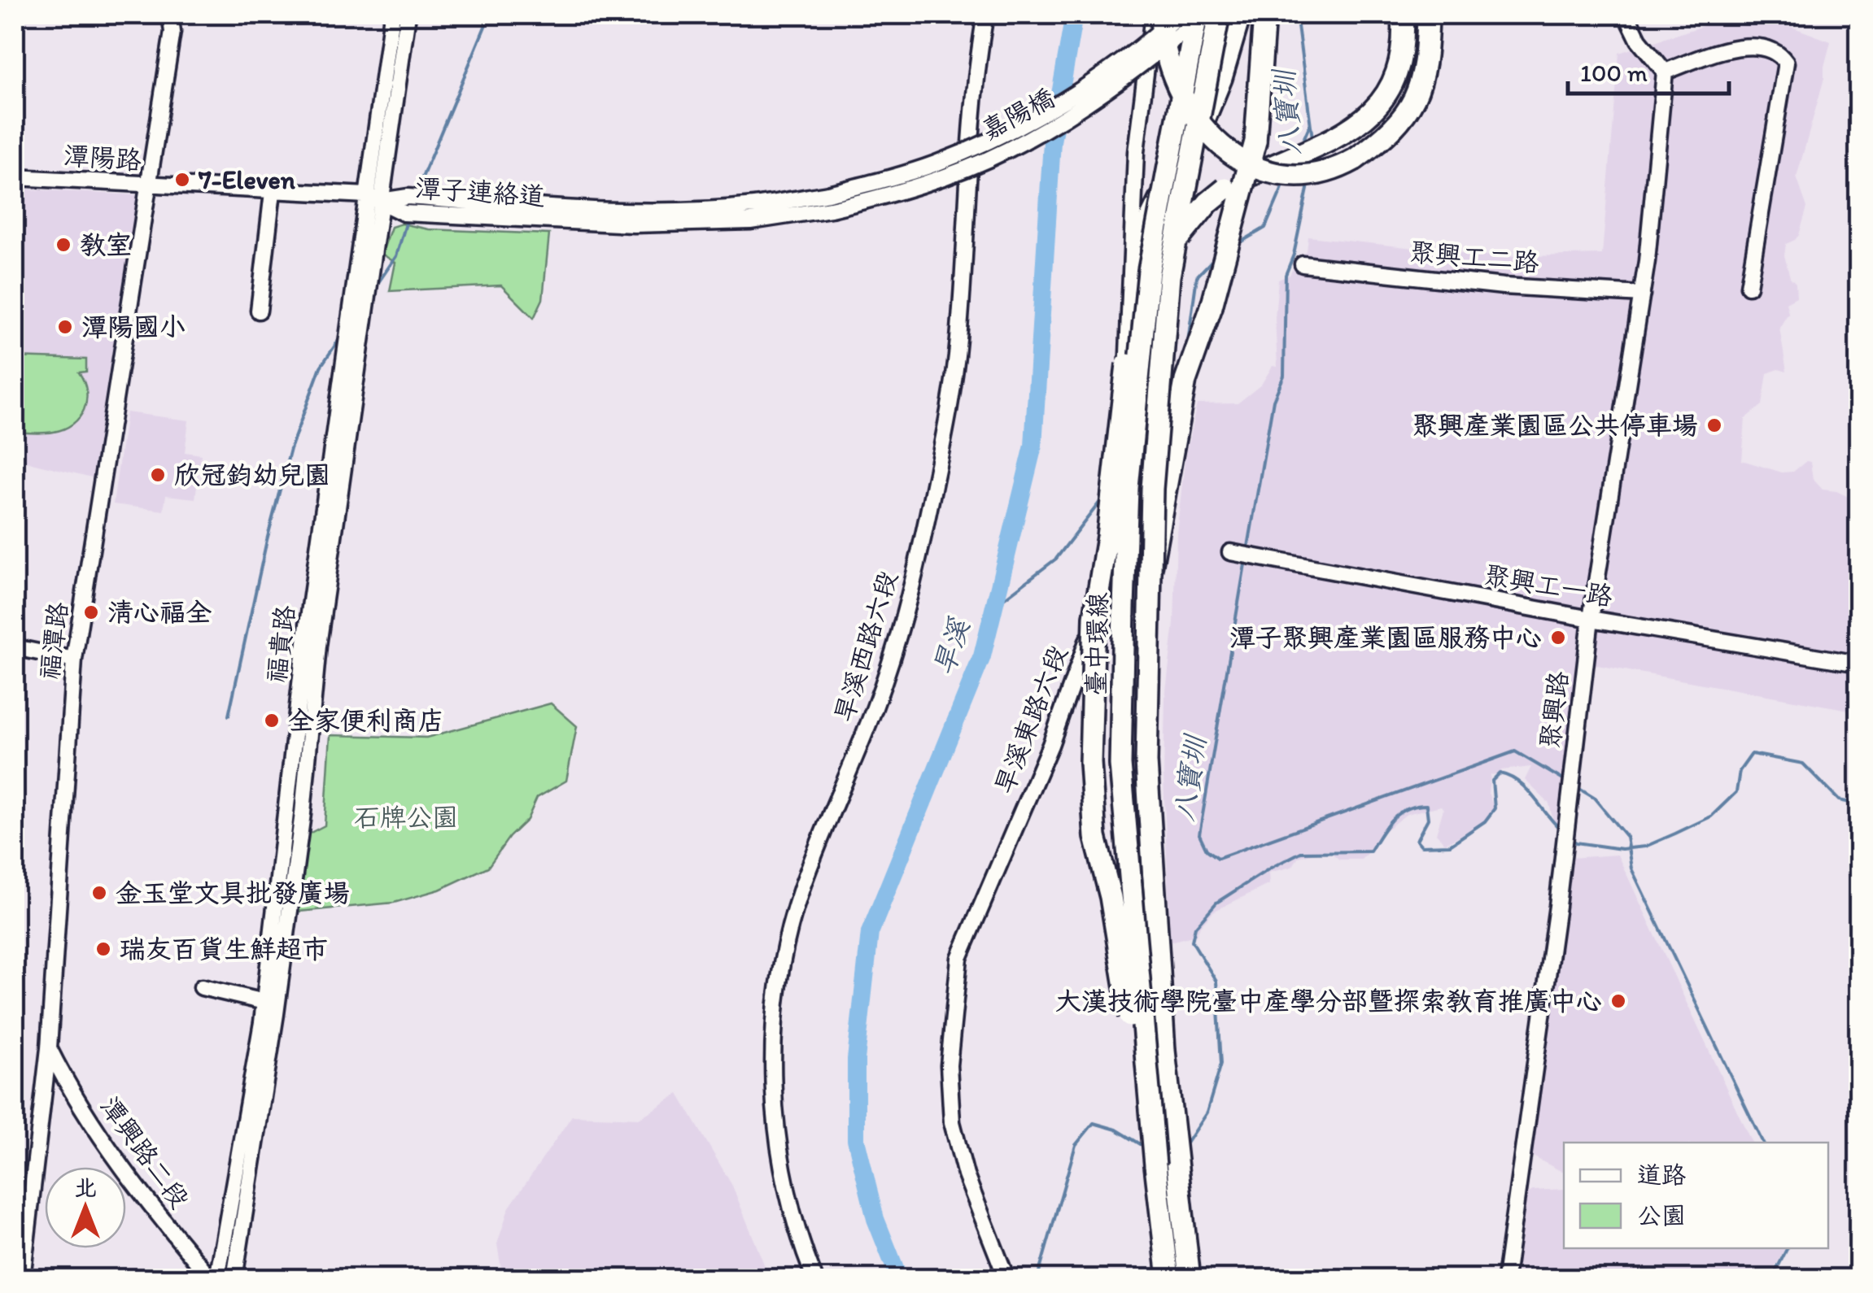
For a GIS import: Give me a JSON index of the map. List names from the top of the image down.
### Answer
{
  "streets": {
    "highway": ["臺中環線"],
    "street": [
      "嘉陽橋",
      "潭陽路",
      "潭子連絡道",
      "聚興工二路",
      "聚興工一路",
      "福潭路",
      "福貴路",
      "旱溪西路六段",
      "聚興路",
      "旱溪東路六段",
      "潭興路二段"
    ]
  },
  "crossings": [
    ["嘉陽橋", "潭子連絡道"],
    ["潭陽路", "潭子連絡道"],
    ["潭陽路", "福潭路"],
    ["潭陽路", "福貴路"],
    ["潭子連絡道", "福貴路"],
    ["聚興工二路", "聚興路"],
    ["聚興工一路", "聚興路"],
    ["福潭路", "潭興路二段"]
  ],
  "water": ["八寶圳", "旱溪"],
  "parks": ["石牌公園"],
  "places": [
    "7-Eleven",
    "教室",
    "潭陽國小",
    "聚興產業園區公共停車場",
    "欣冠鈞幼兒園",
    "清心福全",
    "潭子聚興產業園區服務中心",
    "全家便利商店",
    "金玉堂文具批發廣場",
    "瑞友百貨生鮮超市",
    "大漢技術學院臺中產學分部暨探索教育推廣中心"
  ],
  "legend": ["道路", "公園"],
  "scale_bar": "100 m",
  "north": "top"
}
